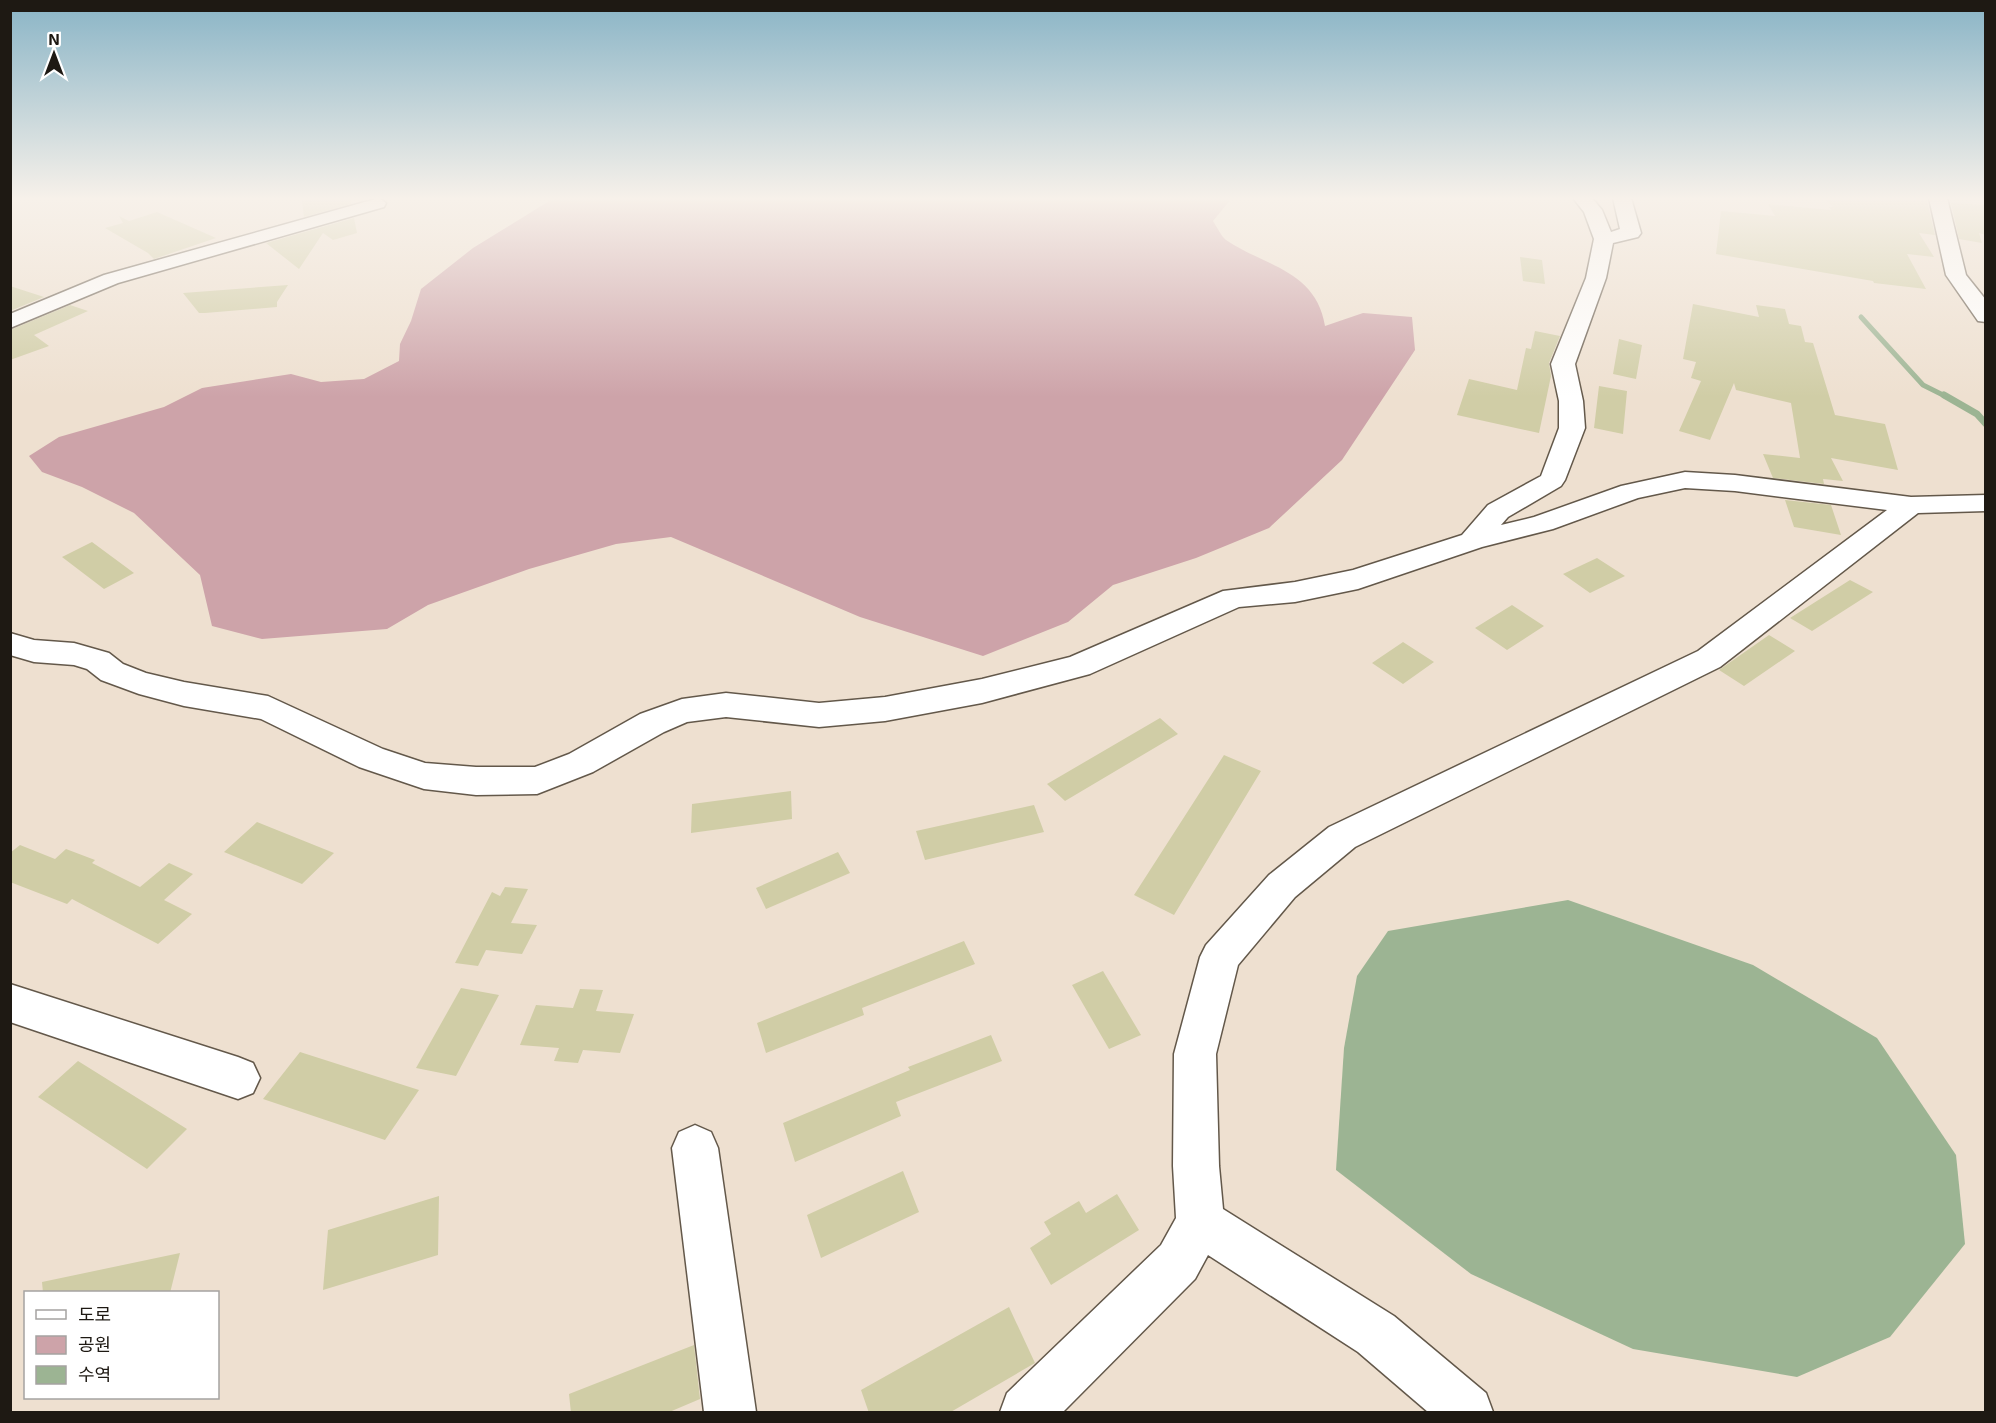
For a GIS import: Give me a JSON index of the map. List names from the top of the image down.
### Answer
{
  "legend": ["도로", "공원", "수역"],
  "north": "top"
}
